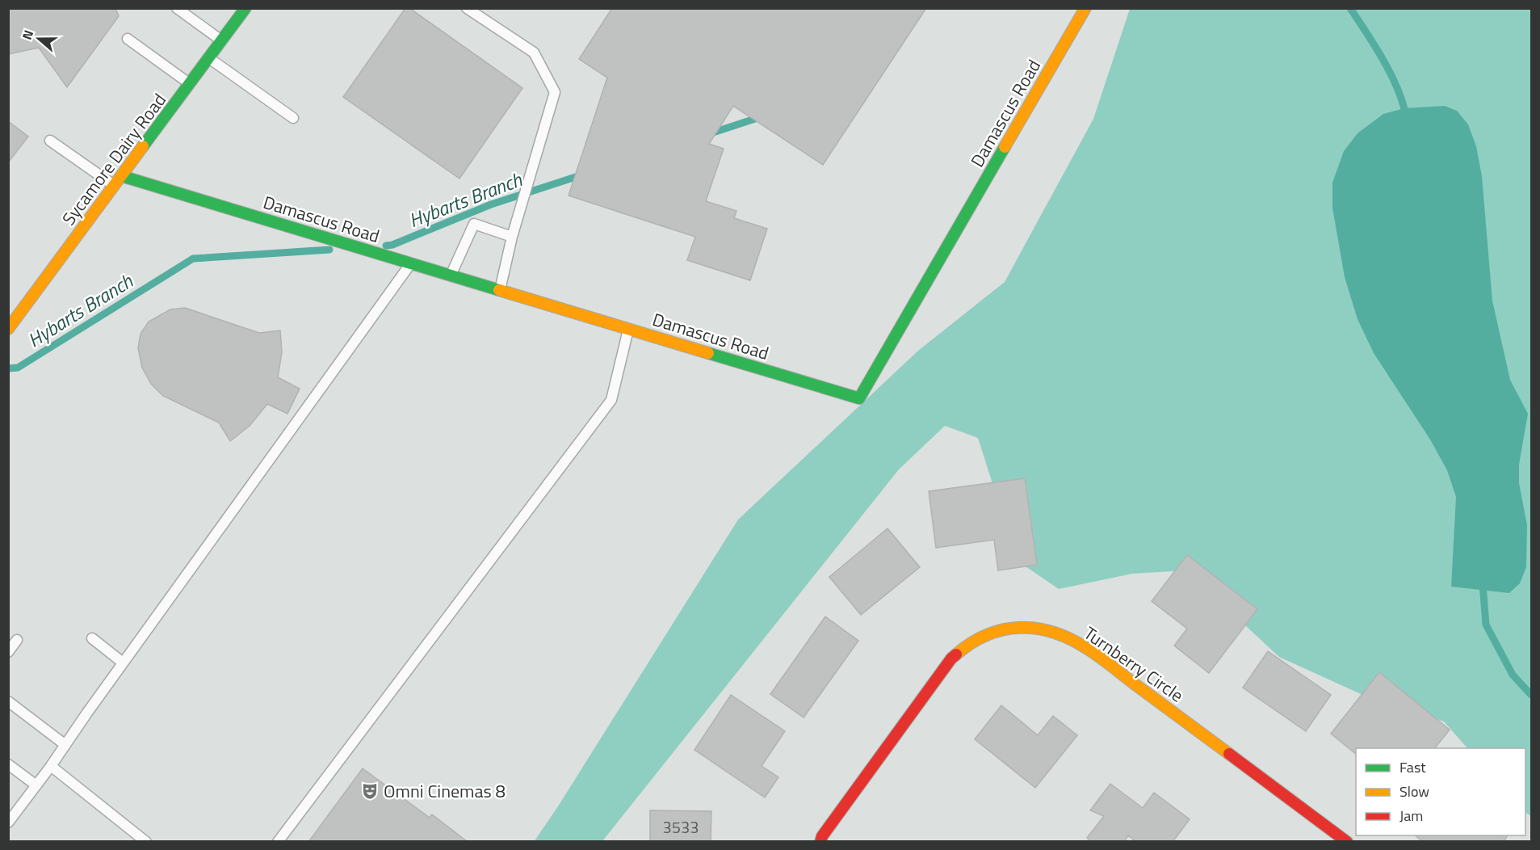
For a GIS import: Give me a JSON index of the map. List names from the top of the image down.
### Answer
{
  "streets": {
    "street": ["Damascus Road", "Sycamore Dairy Road", "Turnberry Circle"]
  },
  "crossings": [
    ["Damascus Road", "Sycamore Dairy Road"]
  ],
  "water": ["Hybarts Branch"],
  "places": {
    "theatre": ["Omni Cinemas 8"]
  },
  "house_numbers": ["3533"],
  "legend": ["Fast", "Slow", "Jam"],
  "north": "left"
}
